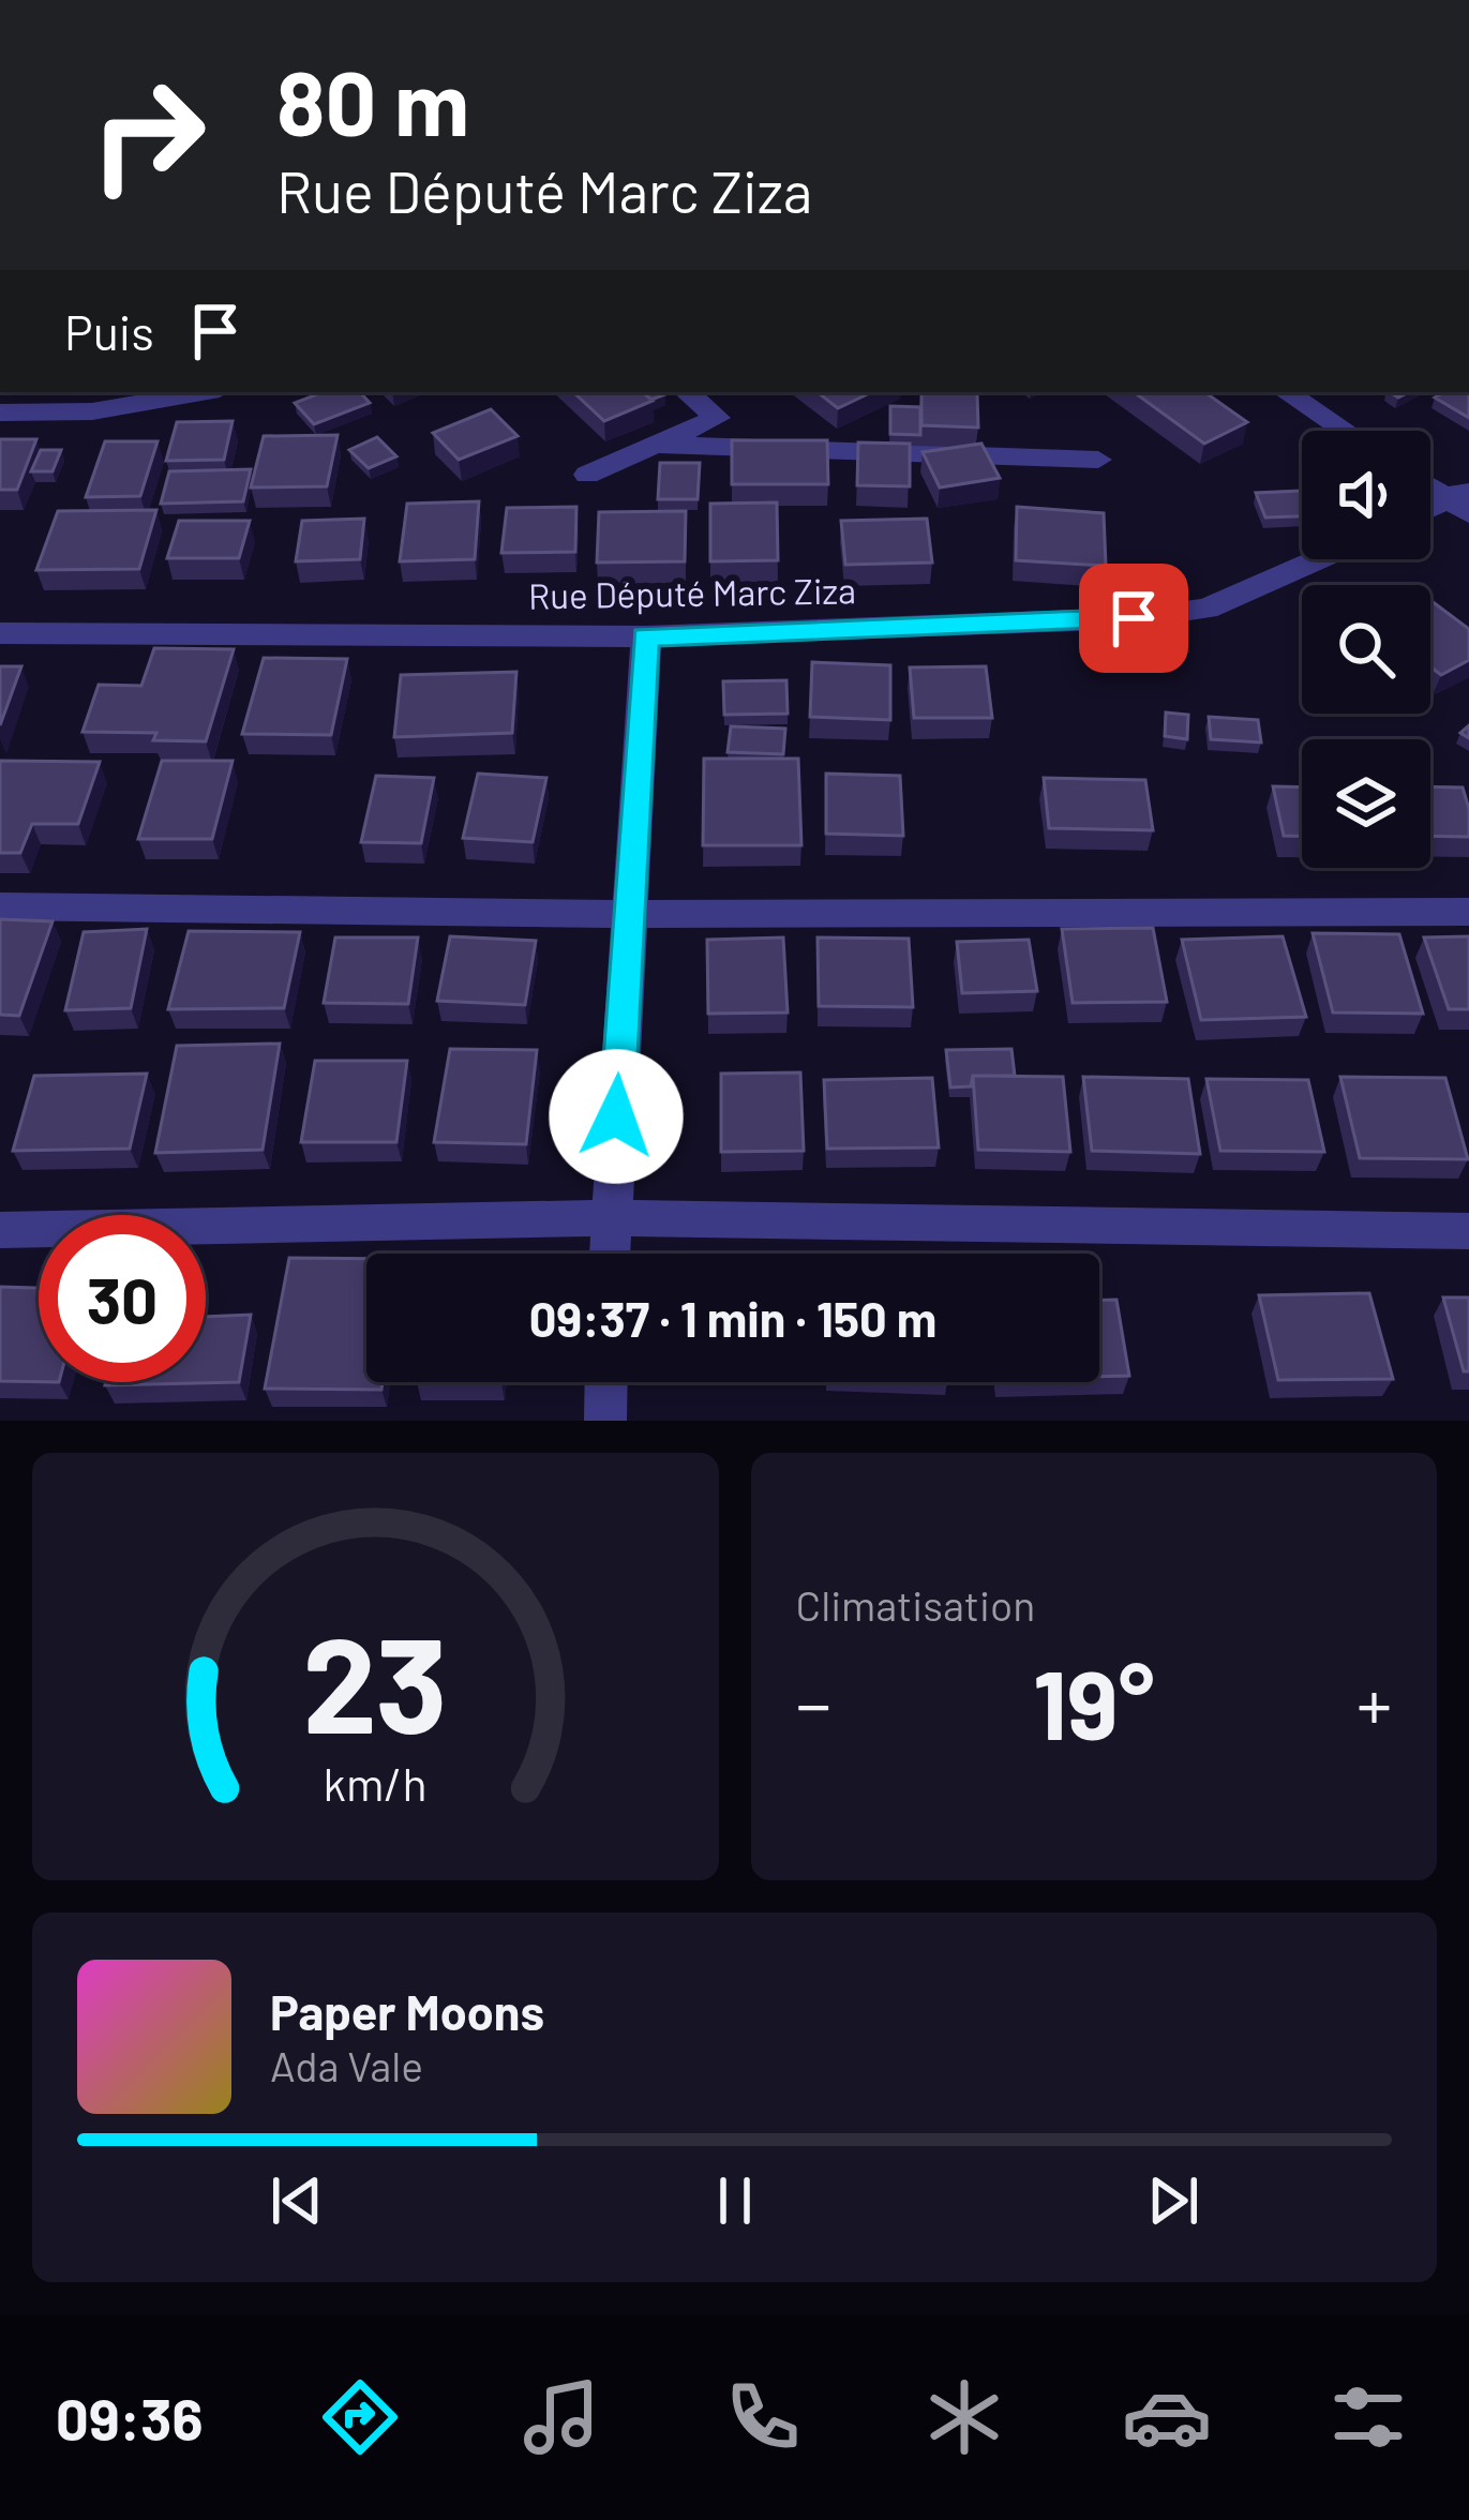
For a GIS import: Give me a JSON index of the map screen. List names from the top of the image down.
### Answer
{
  "streets": {
    "street": ["Rue Député Marc Ziza"]
  },
  "page": {
    "turn": ["80 m", "Rue Député Marc Ziza"],
    "then": "Puis",
    "limit": "30",
    "trip": "09:37 · 1 min · 150 m",
    "tile": "Climatisation",
    "heat": ["−", "19°", "+"],
    "song": ["Paper Moons", "Ada Vale"],
    "tabs": "09:36",
    "gauge": ["23", "km/h"]
  }
}
